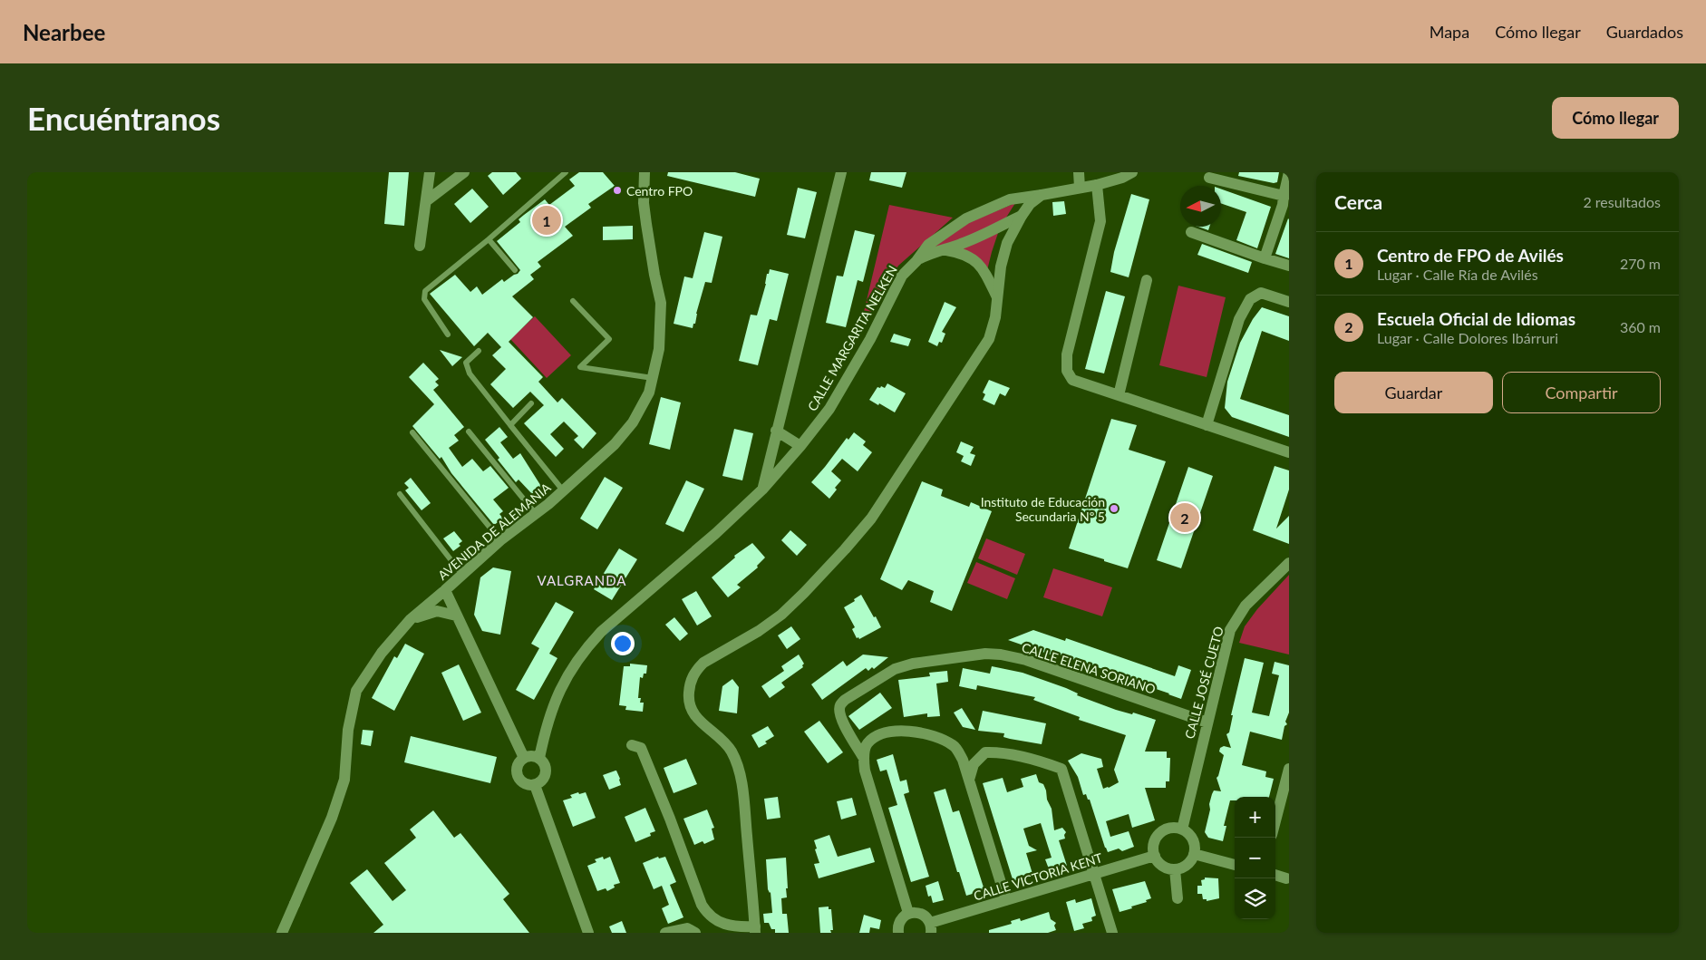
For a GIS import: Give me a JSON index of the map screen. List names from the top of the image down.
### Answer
{
  "streets": {
    "street": [
      "CALLE MARGARITA NELKEN",
      "AVENIDA DE ALEMANIA",
      "CALLE ELENA SORIANO",
      "CALLE JOSÉ CUETO",
      "CALLE VICTORIA KENT"
    ]
  },
  "crossings": [
    ["CALLE ELENA SORIANO", "CALLE JOSÉ CUETO"],
    ["CALLE JOSÉ CUETO", "CALLE VICTORIA KENT"]
  ],
  "districts": ["VALGRANDA"],
  "places": ["Centro FPO", "Instituto de Educación Secundaria Nº 5"],
  "north": "left",
  "page": {
    "header": "Nearbee",
    "nav": ["Mapa", "Cómo llegar", "Guardados"],
    "buttons": [
      "Cómo llegar",
      ["Guardar", "Compartir"]
    ],
    "title": "Encuéntranos",
    "heading": ["Cerca", "2 resultados"],
    "pins": ["1", "2"],
    "list": [
      {
        "mark": "1",
        "name": "Centro de FPO de Avilés",
        "note": "Lugar · Calle Ría de Avilés",
        "value": "270 m"
      },
      {
        "mark": "2",
        "name": "Escuela Oficial de Idiomas",
        "note": "Lugar · Calle Dolores Ibárruri",
        "value": "360 m"
      }
    ],
    "map_buttons": ["+", "−"]
  }
}
